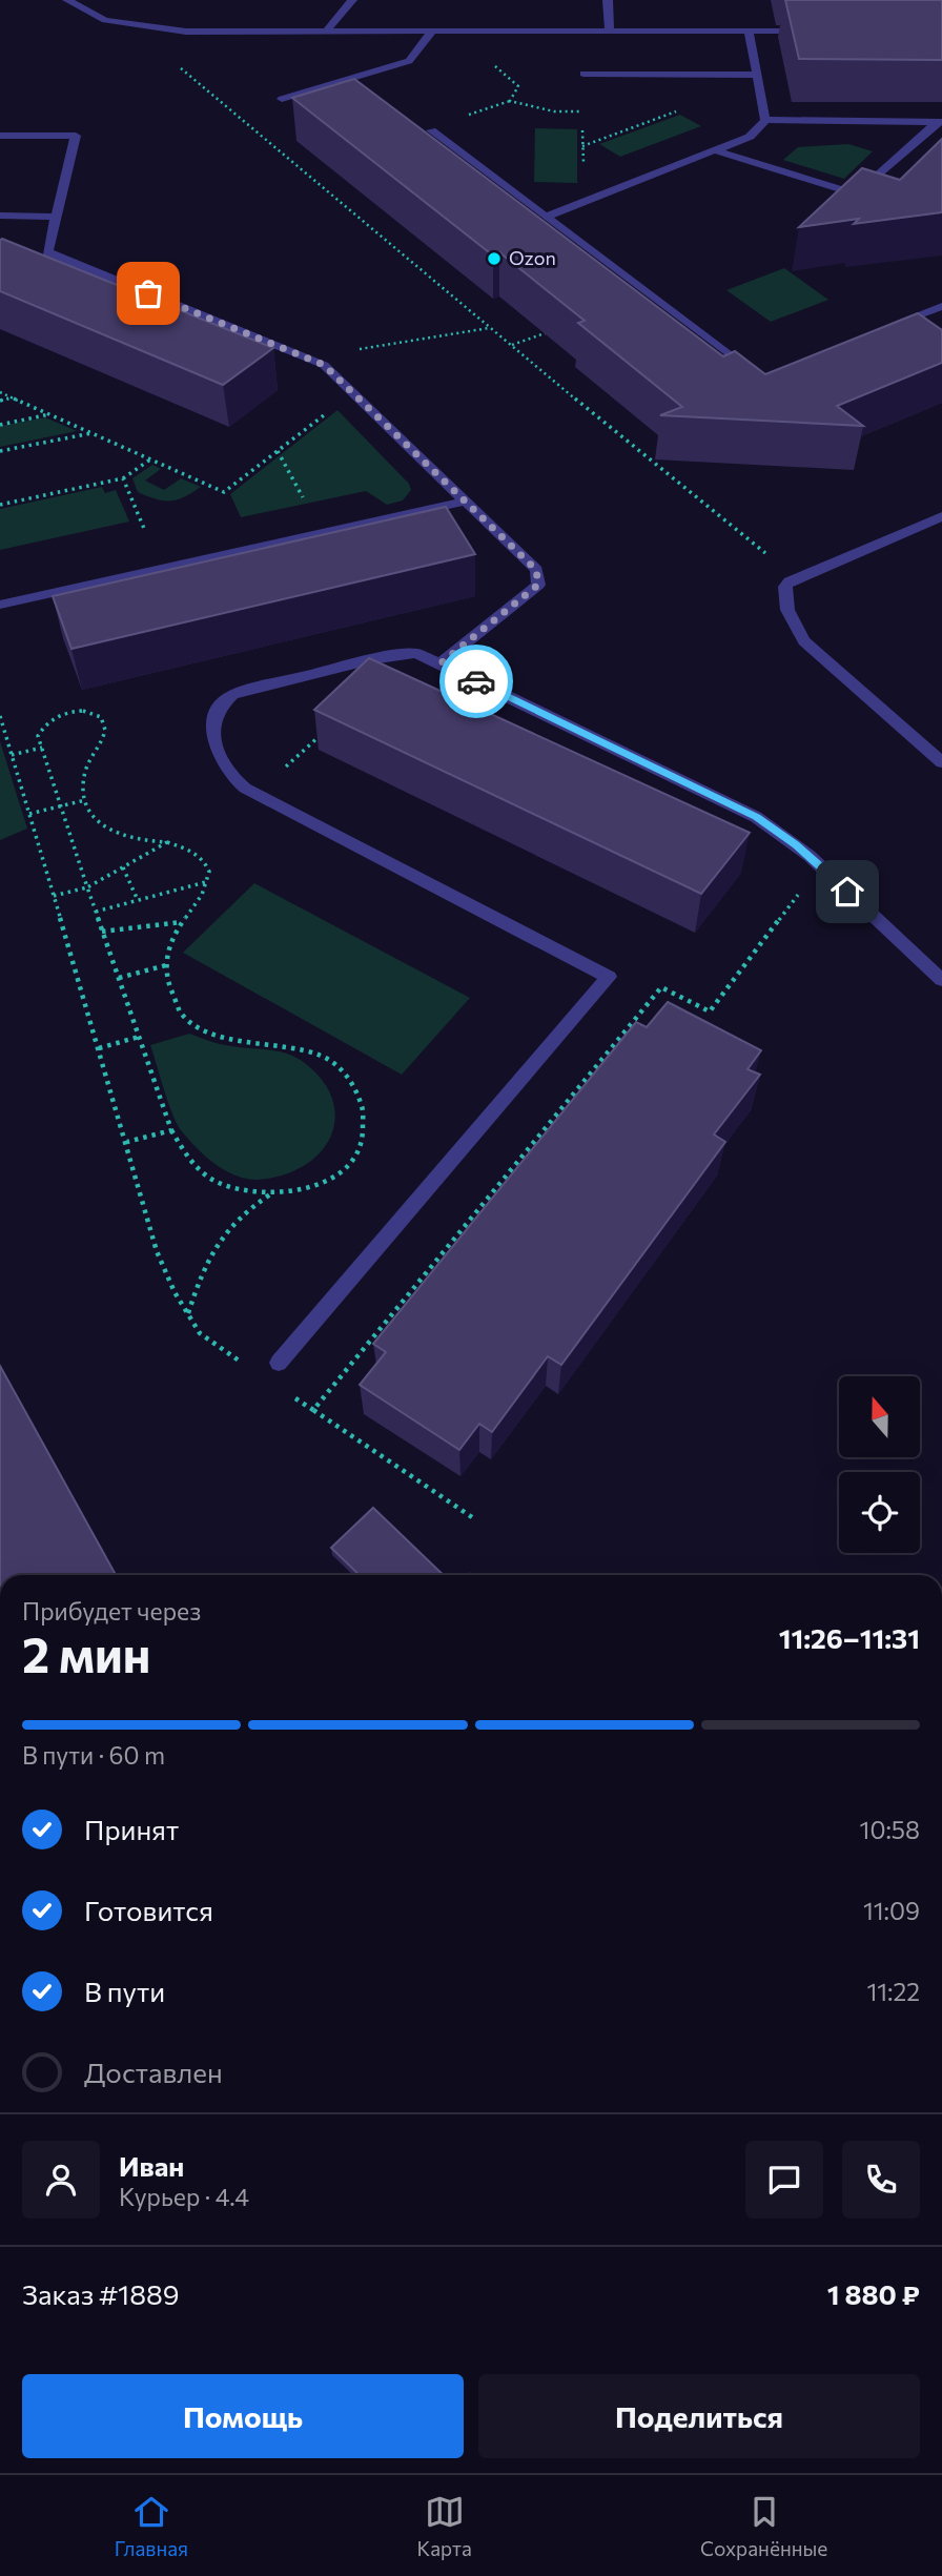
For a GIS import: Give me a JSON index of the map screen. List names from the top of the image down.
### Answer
{
  "places": ["Ozon"],
  "north": "top",
  "page": {
    "heading": ["2 мин", "Прибудет через", "11:26–11:31"],
    "panel": [
      "Иван",
      "Курьер · 4.4",
      "Заказ #1889",
      "1 880 ₽"
    ],
    "bar": "В пути · 60 m",
    "list": [
      ["Принят", "10:58"],
      ["Готовится", "11:09"],
      ["В пути", "11:22"],
      "Доставлен"
    ],
    "buttons": ["Помощь", "Поделиться"],
    "tabs": ["Главная", "Карта", "Сохранённые"]
  }
}
